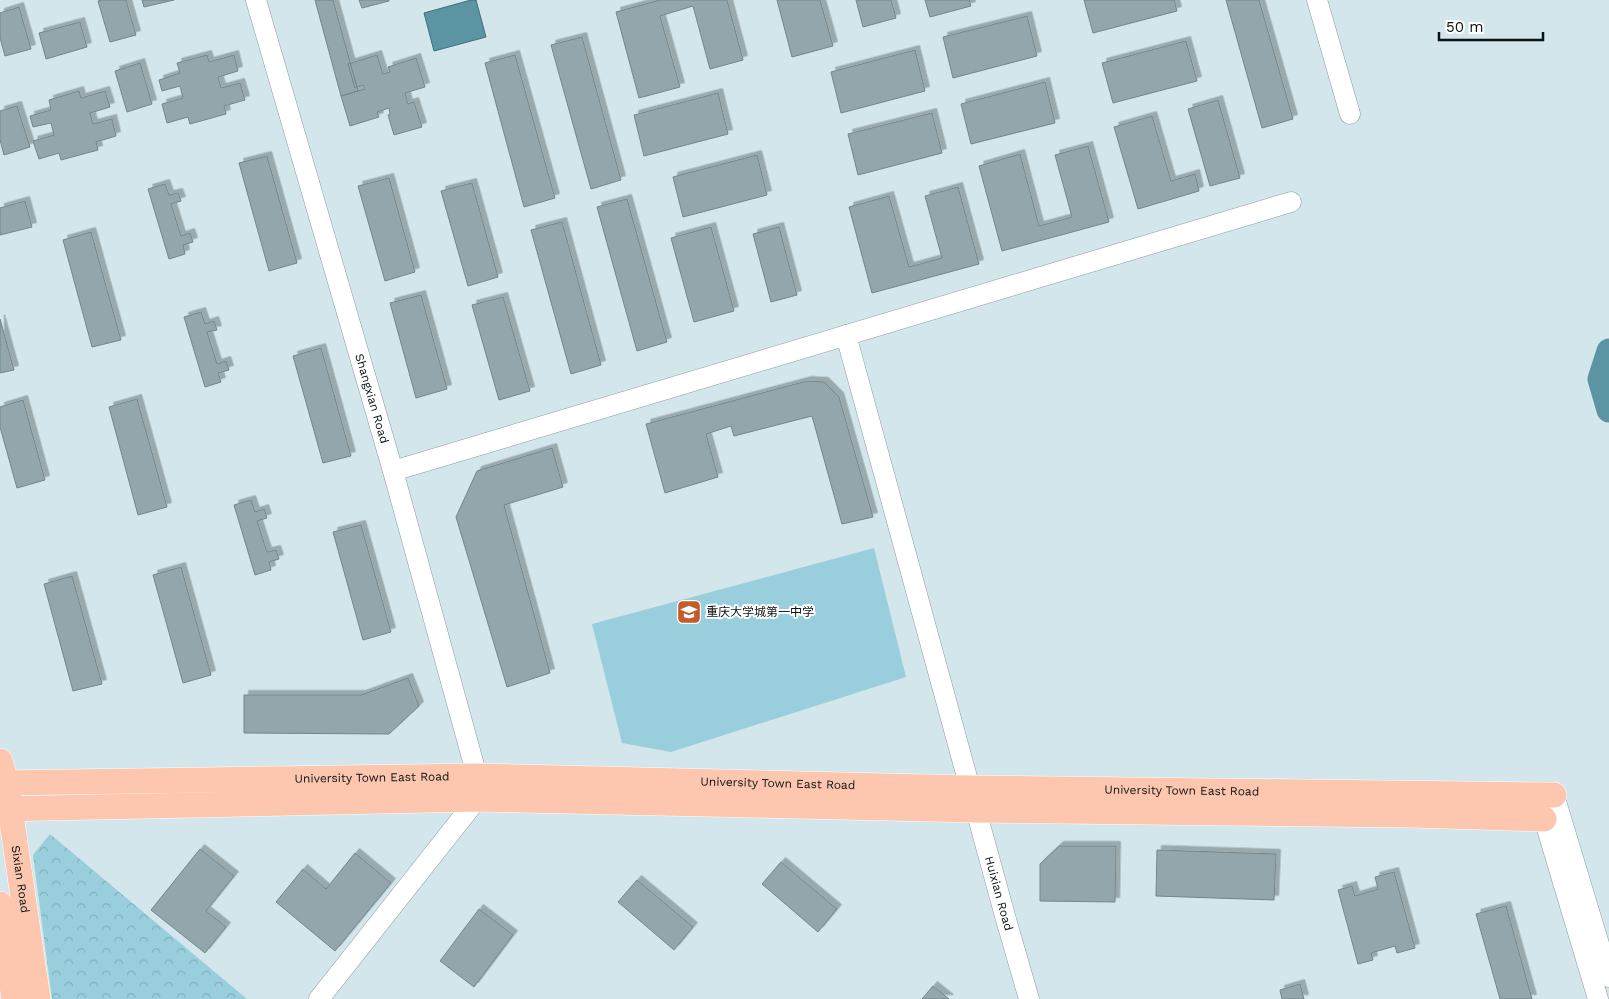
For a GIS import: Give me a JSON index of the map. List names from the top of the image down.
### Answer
{
  "streets": {
    "main road": ["University Town East Road", "Sixian Road"],
    "street": ["Shangxian Road", "Huixian Road"]
  },
  "crossings": [
    ["Shangxian Road", "University Town East Road"],
    ["University Town East Road", "Sixian Road"],
    ["University Town East Road", "Huixian Road"]
  ],
  "places": {
    "school or university": ["重庆大学城第一中学"]
  },
  "scale_bar": "50 m"
}
